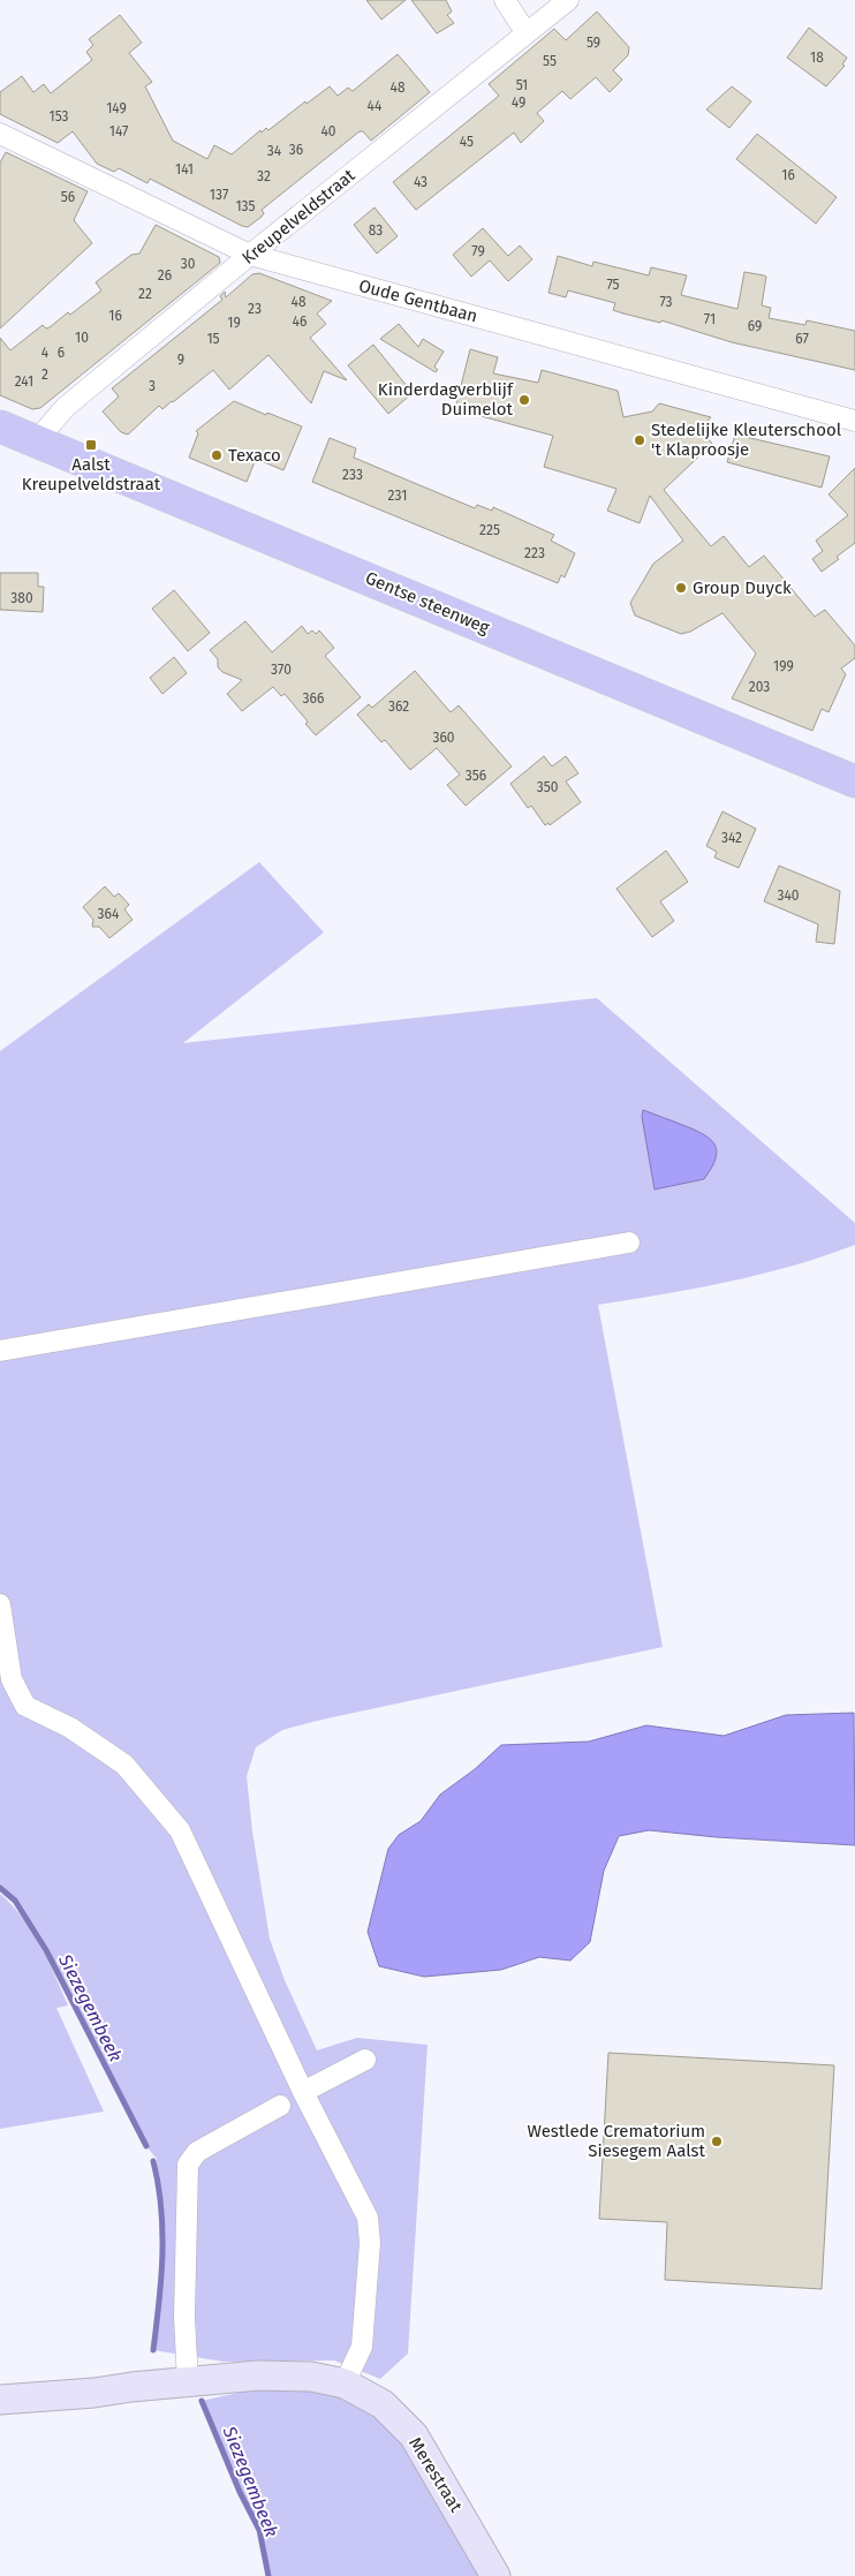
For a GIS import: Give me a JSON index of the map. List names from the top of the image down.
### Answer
{
  "streets": {
    "main road": ["Gentse steenweg"],
    "street": ["Kreupelveldstraat", "Oude Gentbaan", "Merestraat"]
  },
  "crossings": [
    ["Kreupelveldstraat", "Oude Gentbaan"],
    ["Kreupelveldstraat", "Gentse steenweg"]
  ],
  "water": ["Siezegembeek"],
  "places": {
    "other": [
      "Kinderdagverblijf Duimelot",
      "Stedelijke Kleuterschool 't Klaproosje",
      "Texaco",
      "Group Duyck",
      "Westlede Crematorium Siesegem Aalst"
    ],
    "transit": ["Aalst Kreupelveldstraat"]
  },
  "house_numbers": [
    "59",
    "18",
    "55",
    "51",
    "48",
    "49",
    "44",
    "149",
    "153",
    "147",
    "40",
    "45",
    "36",
    "34",
    "141",
    "16",
    "32",
    "43",
    "137",
    "56",
    "135",
    "83",
    "79",
    "30",
    "26",
    "75",
    "22",
    "48",
    "73",
    "23",
    "16",
    "71",
    "46",
    "19",
    "69",
    "10",
    "15",
    "67",
    "4",
    "6",
    "9",
    "2",
    "241",
    "3",
    "233",
    "231",
    "225",
    "223",
    "380",
    "199",
    "370",
    "203",
    "366",
    "362",
    "360",
    "356",
    "350",
    "342",
    "340",
    "364"
  ]
}
